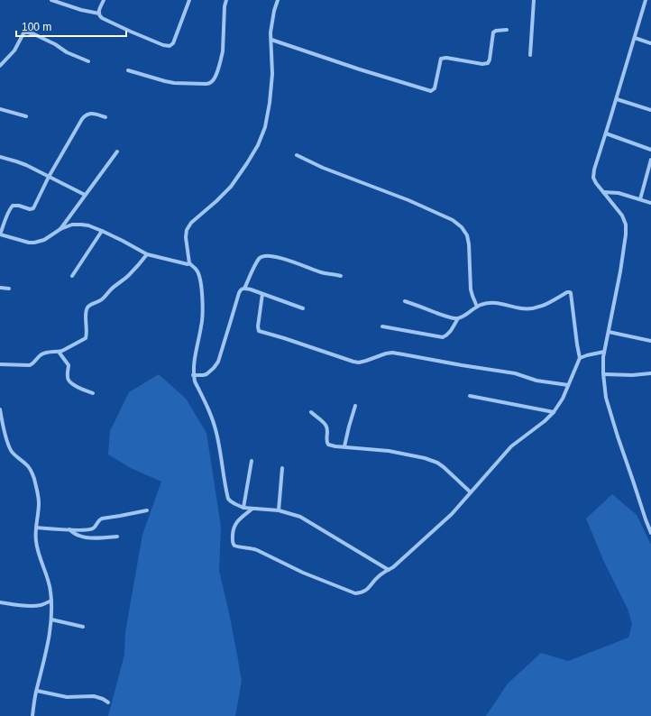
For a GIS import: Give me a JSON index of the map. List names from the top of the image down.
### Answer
{
  "scale_bar": "100 m"
}
